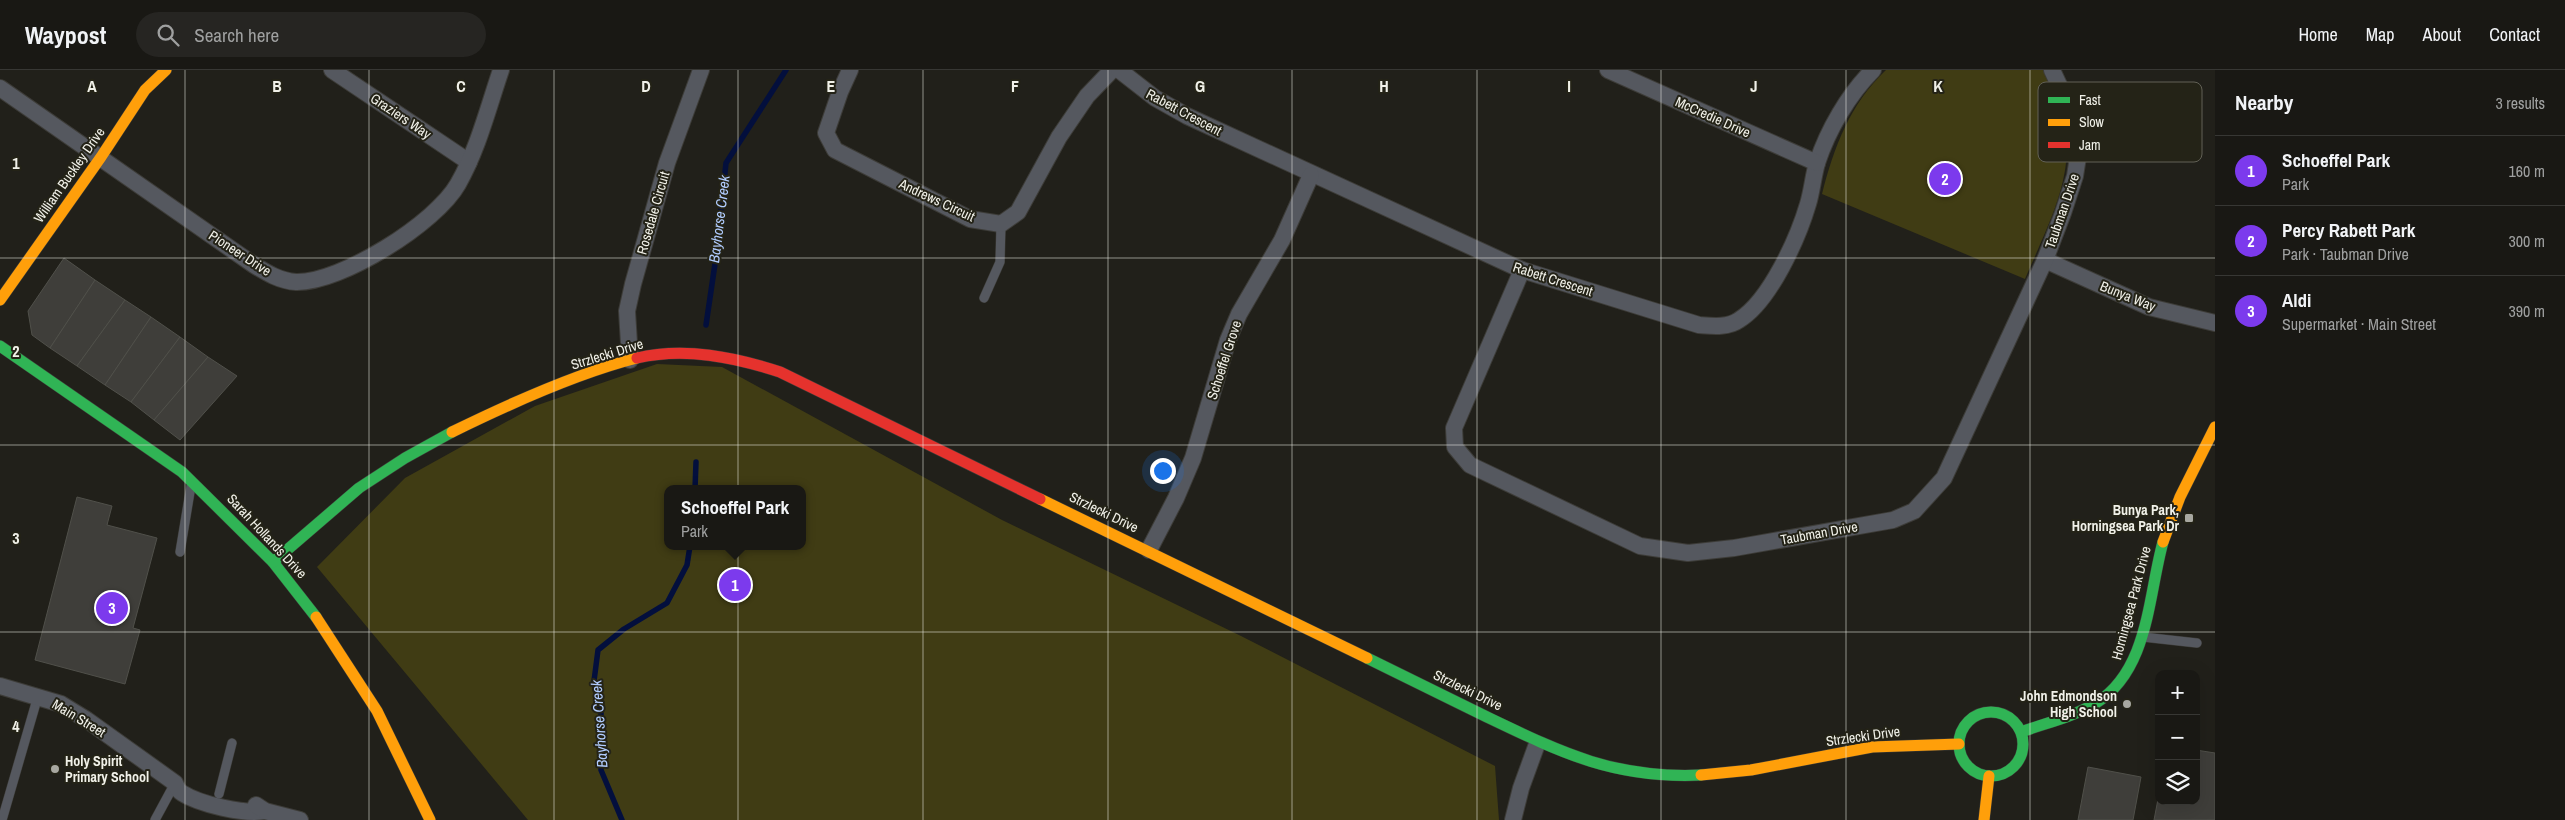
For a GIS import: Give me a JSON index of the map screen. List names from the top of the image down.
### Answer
{
  "streets": {
    "street": [
      "Rabett Crescent",
      "Graziers Way",
      "McCredie Drive",
      "William Buckley Drive",
      "Andrews Circuit",
      "Taubman Drive",
      "Rosedale Circuit",
      "Pioneer Drive",
      "Bunya Way",
      "Strzlecki Drive",
      "Schoeffel Grove",
      "Sarah Hollands Drive",
      "Horningsea Park Drive",
      "Main Street"
    ]
  },
  "crossings": [
    ["Rabett Crescent", "McCredie Drive"],
    ["Rabett Crescent", "Taubman Drive"],
    ["Rabett Crescent", "Schoeffel Grove"],
    ["Graziers Way", "Pioneer Drive"],
    ["William Buckley Drive", "Pioneer Drive"],
    ["Taubman Drive", "Bunya Way"],
    ["Rosedale Circuit", "Strzlecki Drive"],
    ["Strzlecki Drive", "Schoeffel Grove"],
    ["Strzlecki Drive", "Sarah Hollands Drive"],
    ["Strzlecki Drive", "Horningsea Park Drive"]
  ],
  "water": ["Bayhorse Creek"],
  "places": {
    "transit": ["Bunya Park, Horningsea Park Dr"],
    "other": ["John Edmondson High School", "Holy Spirit Primary School"]
  },
  "legend": ["Fast", "Slow", "Jam"],
  "page": {
    "header": "Waypost",
    "search": "Search here",
    "nav": [
      "Home",
      "Map",
      "About",
      "Contact"
    ],
    "heading": ["Nearby", "3 results"],
    "list": [
      {
        "mark": "1",
        "name": "Schoeffel Park",
        "note": "Park",
        "value": "160 m"
      },
      {
        "mark": "2",
        "name": "Percy Rabett Park",
        "note": "Park · Taubman Drive",
        "value": "300 m"
      },
      {
        "mark": "3",
        "name": "Aldi",
        "note": "Supermarket · Main Street",
        "value": "390 m"
      }
    ],
    "pins": ["2", "1", "3"],
    "popup": ["Schoeffel Park", "Park"],
    "map_buttons": ["+", "−"]
  },
  "grid": {
    "columns": [
      "A",
      "B",
      "C",
      "D",
      "E",
      "F",
      "G",
      "H",
      "I",
      "J",
      "K"
    ],
    "rows": [
      "1",
      "2",
      "3",
      "4"
    ]
  }
}
